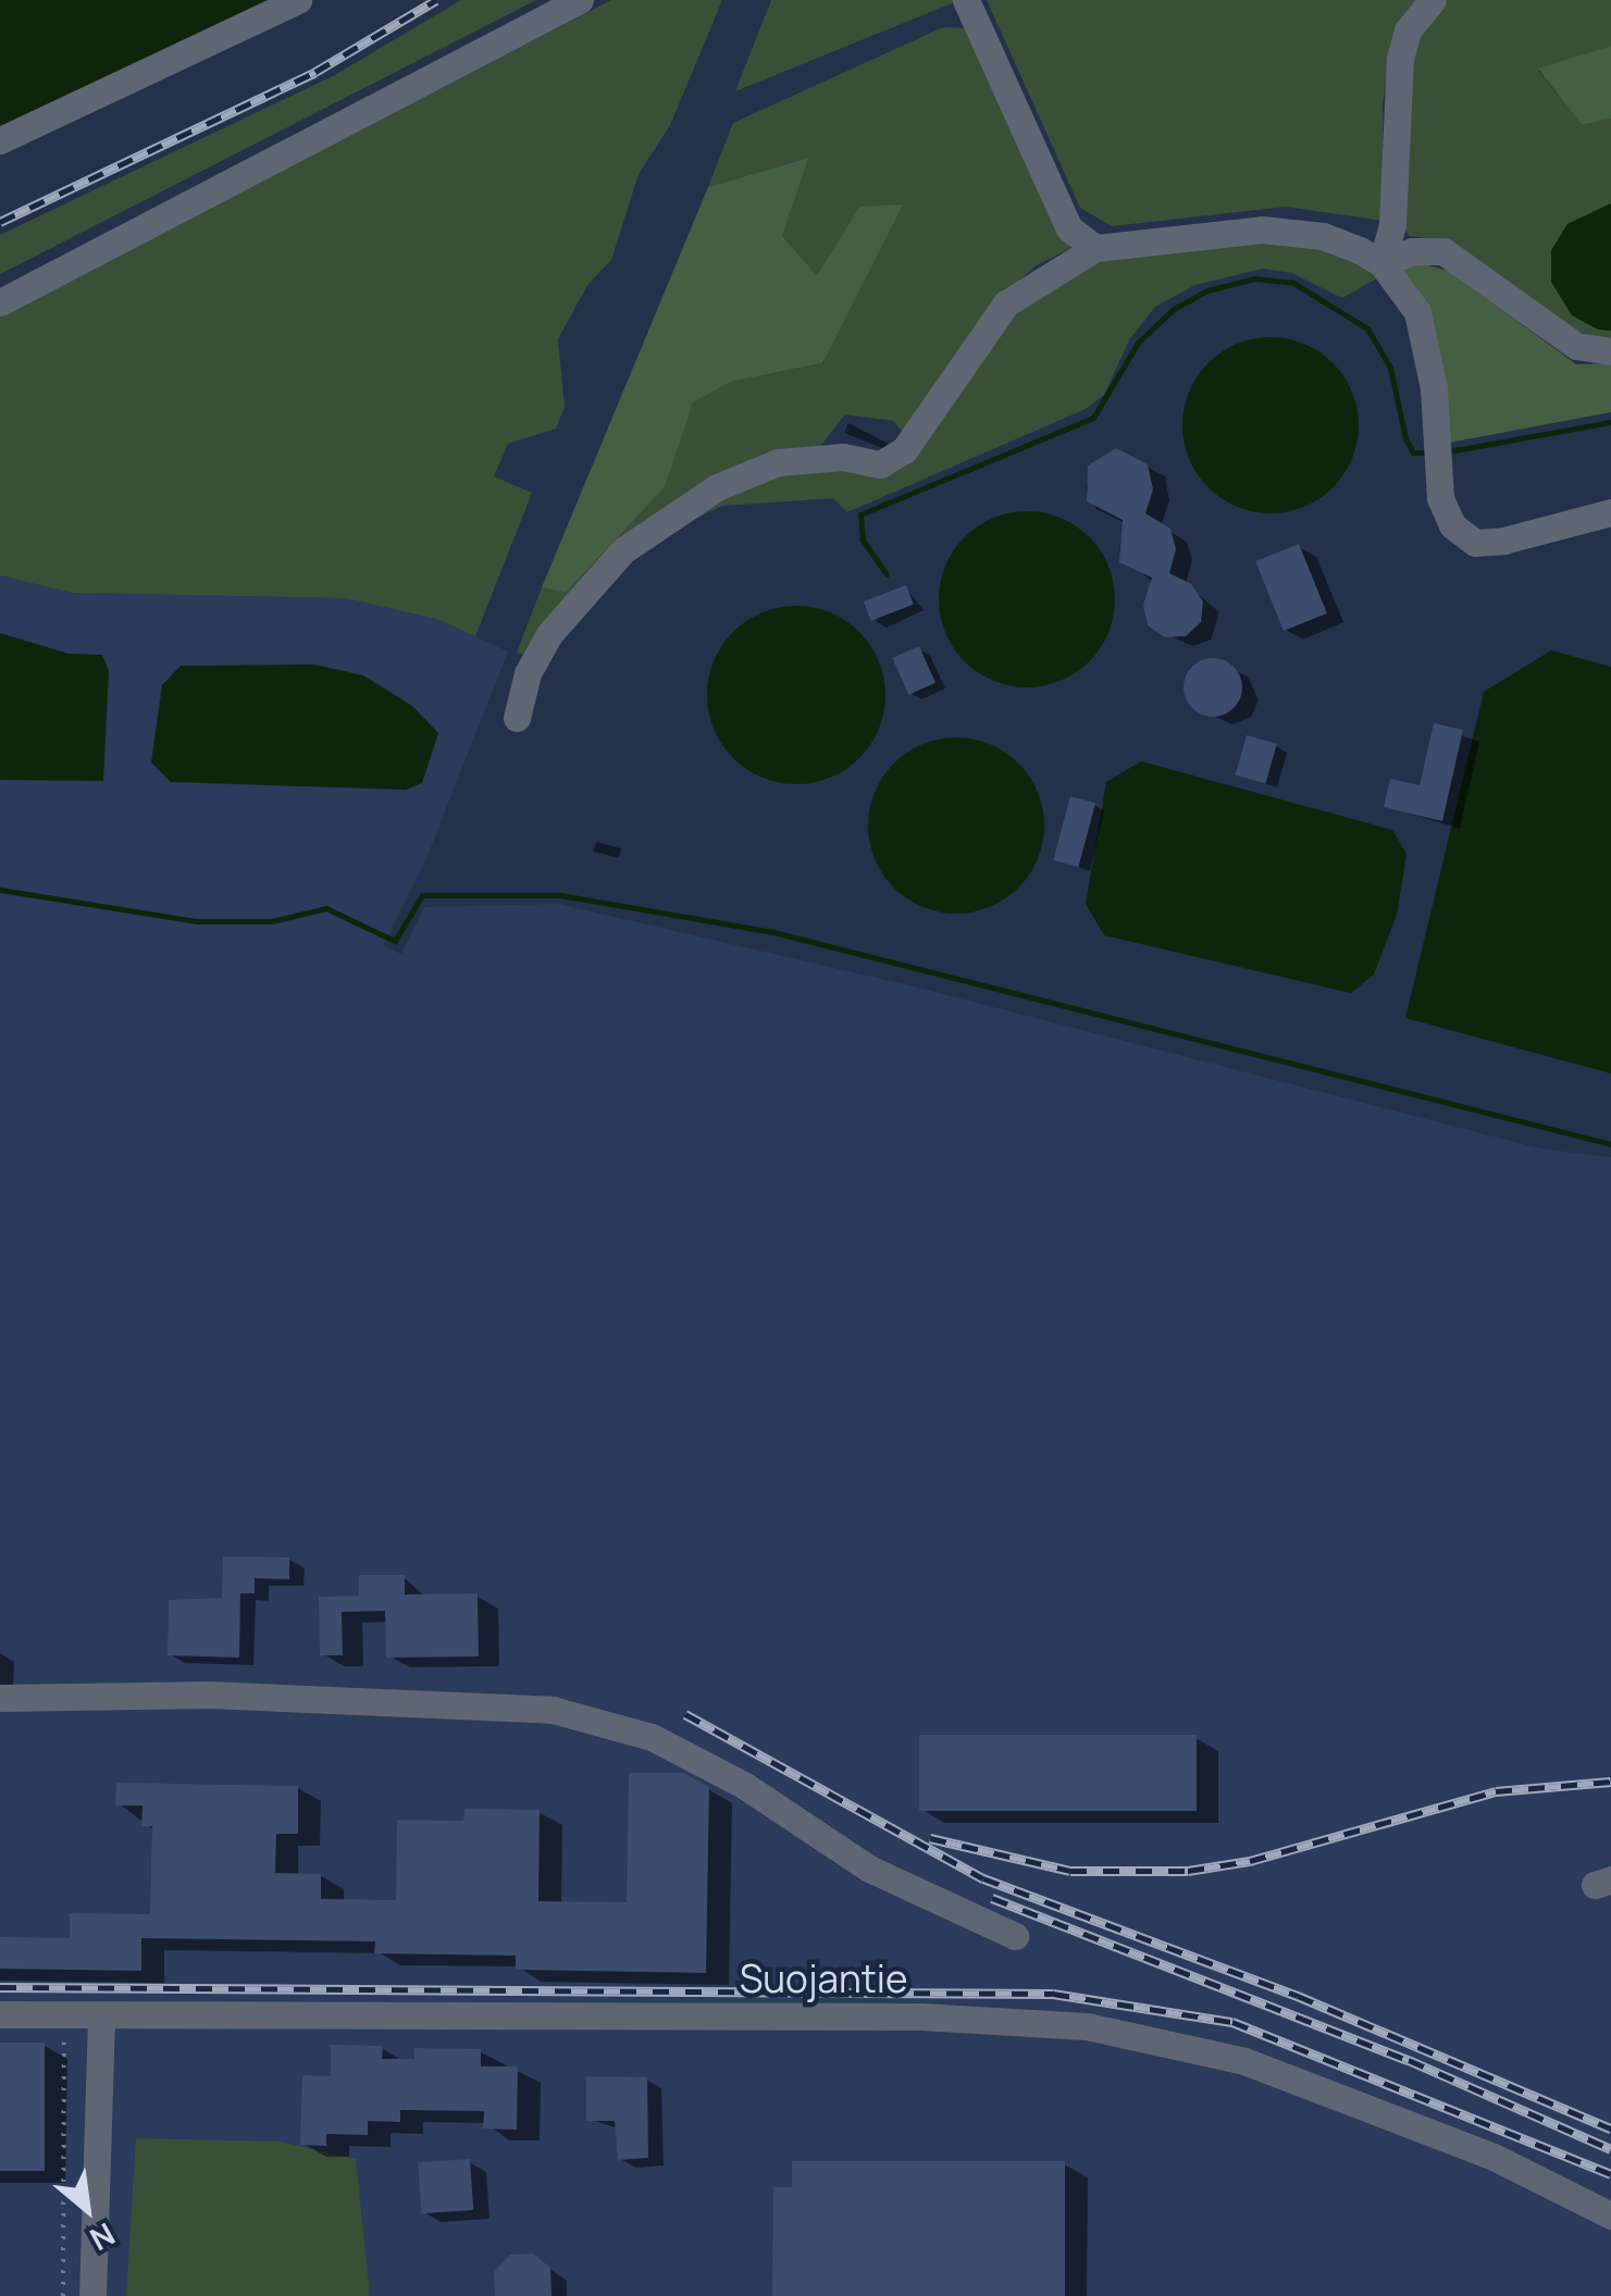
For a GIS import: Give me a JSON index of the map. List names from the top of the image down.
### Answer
{
  "streets": {
    "lane": ["Suojantie"]
  },
  "north": "bottom right"
}
